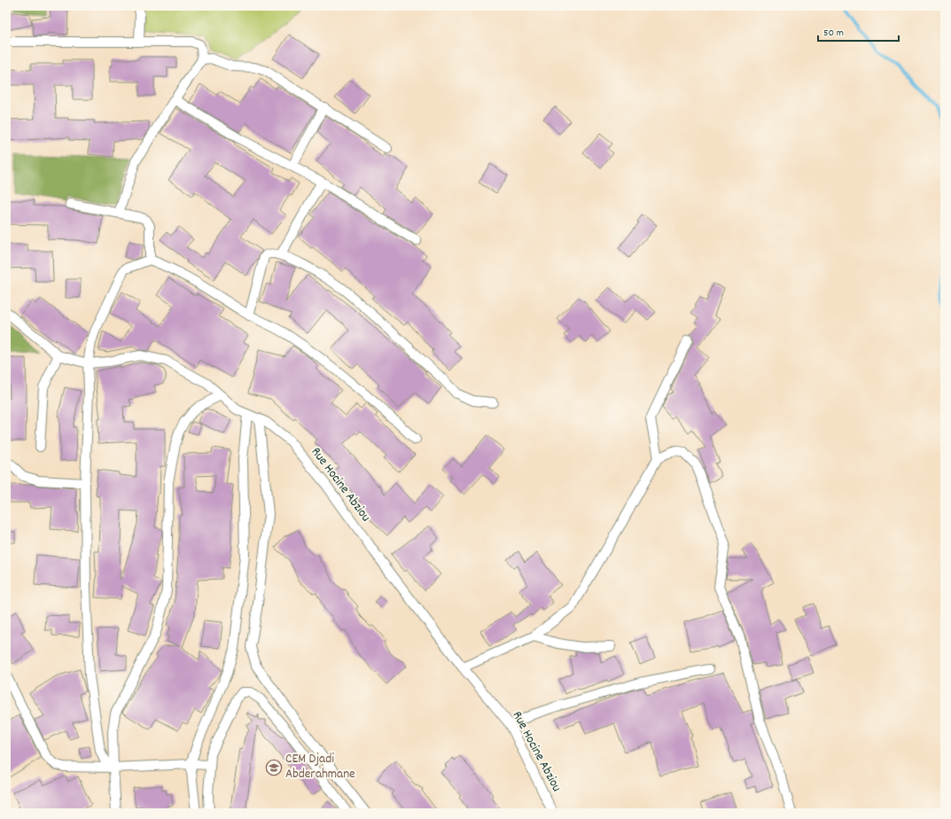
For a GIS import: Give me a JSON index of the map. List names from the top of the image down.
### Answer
{
  "streets": {
    "street": ["Rue Hocine Abziou"]
  },
  "places": {
    "school or university": ["CEM Djadi Abderahmane"]
  },
  "scale_bar": "50 m"
}
